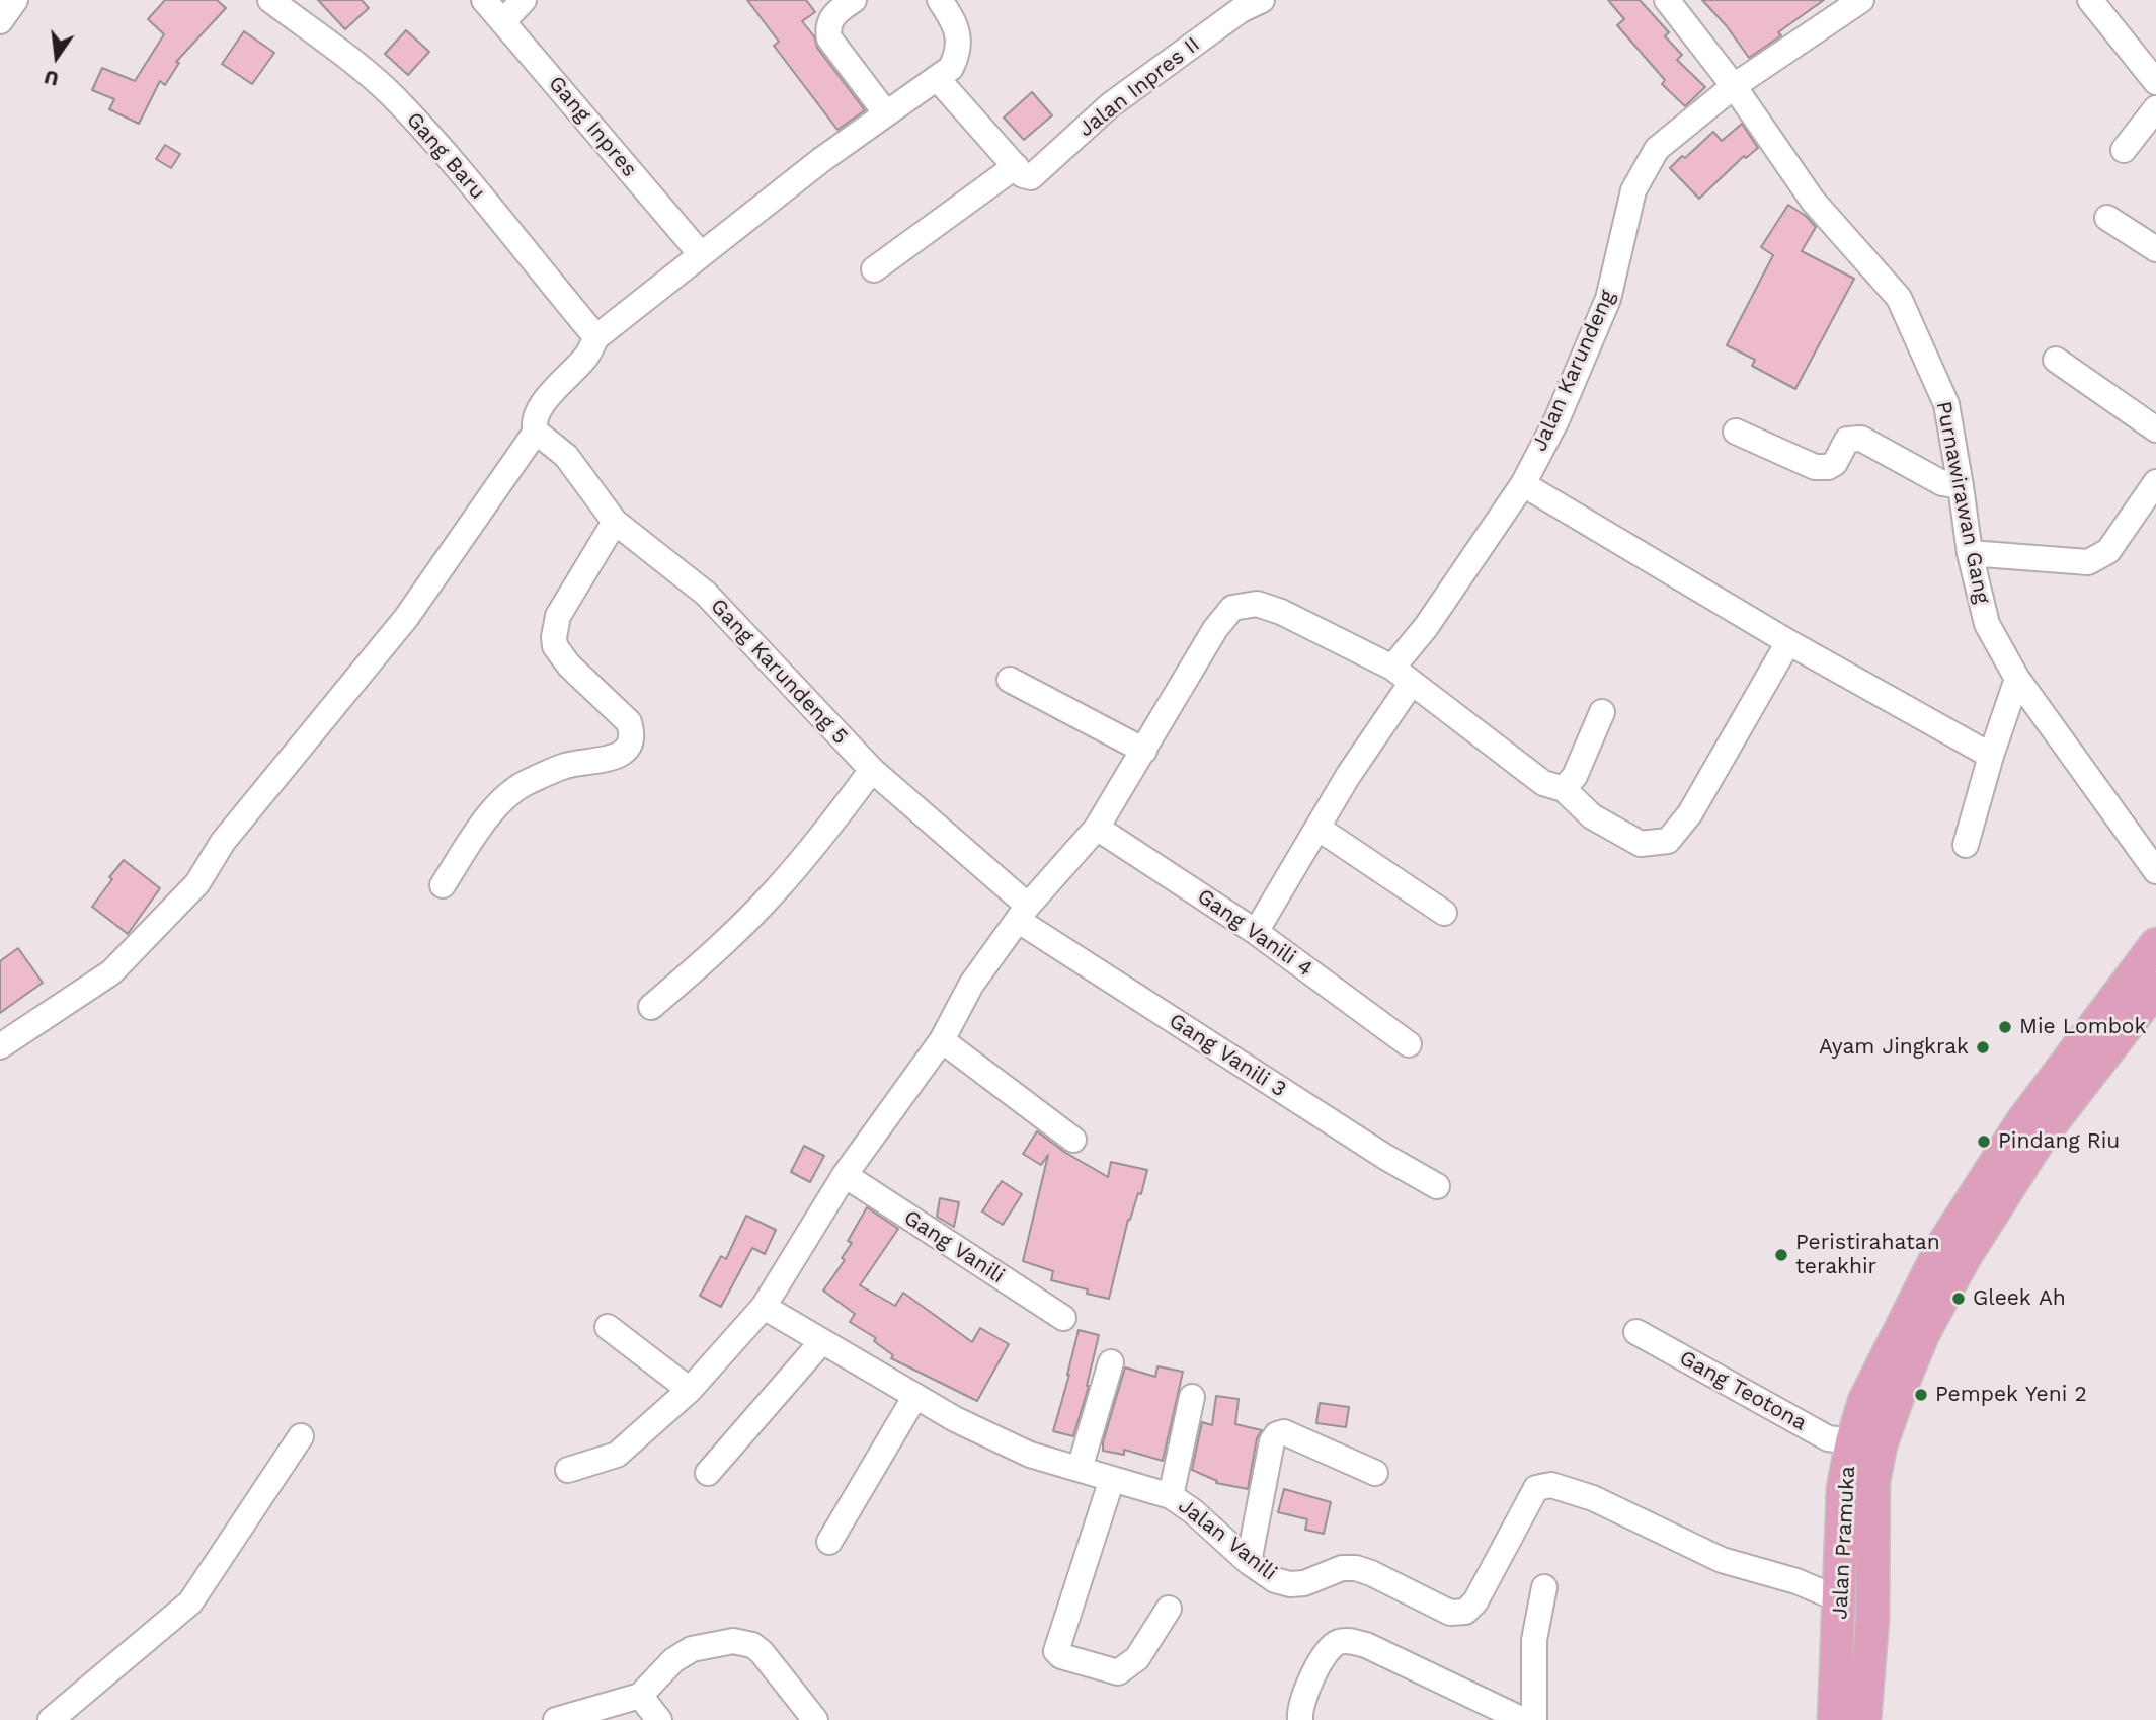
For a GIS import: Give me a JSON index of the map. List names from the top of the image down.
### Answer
{
  "streets": {
    "main road": ["Jalan Pramuka"],
    "street": [
      "Jalan Inpres II",
      "Gang Inpres",
      "Gang Baru",
      "Jalan Karundeng",
      "Purnawirawan Gang",
      "Gang Karundeng 5",
      "Gang Vanili 4",
      "Gang Vanili 3",
      "Gang Vanili",
      "Gang Teotona",
      "Jalan Vanili"
    ]
  },
  "crossings": [
    ["Jalan Karundeng", "Purnawirawan Gang"],
    ["Jalan Karundeng", "Gang Vanili 4"],
    ["Gang Karundeng 5", "Gang Vanili 3"],
    ["Gang Teotona", "Jalan Pramuka"],
    ["Jalan Vanili", "Jalan Pramuka"]
  ],
  "places": [
    "Mie Lombok",
    "Ayam Jingkrak",
    "Pindang Riu",
    "Peristirahatan terakhir",
    "Gleek Ah",
    "Pempek Yeni 2"
  ],
  "north": "bottom"
}
